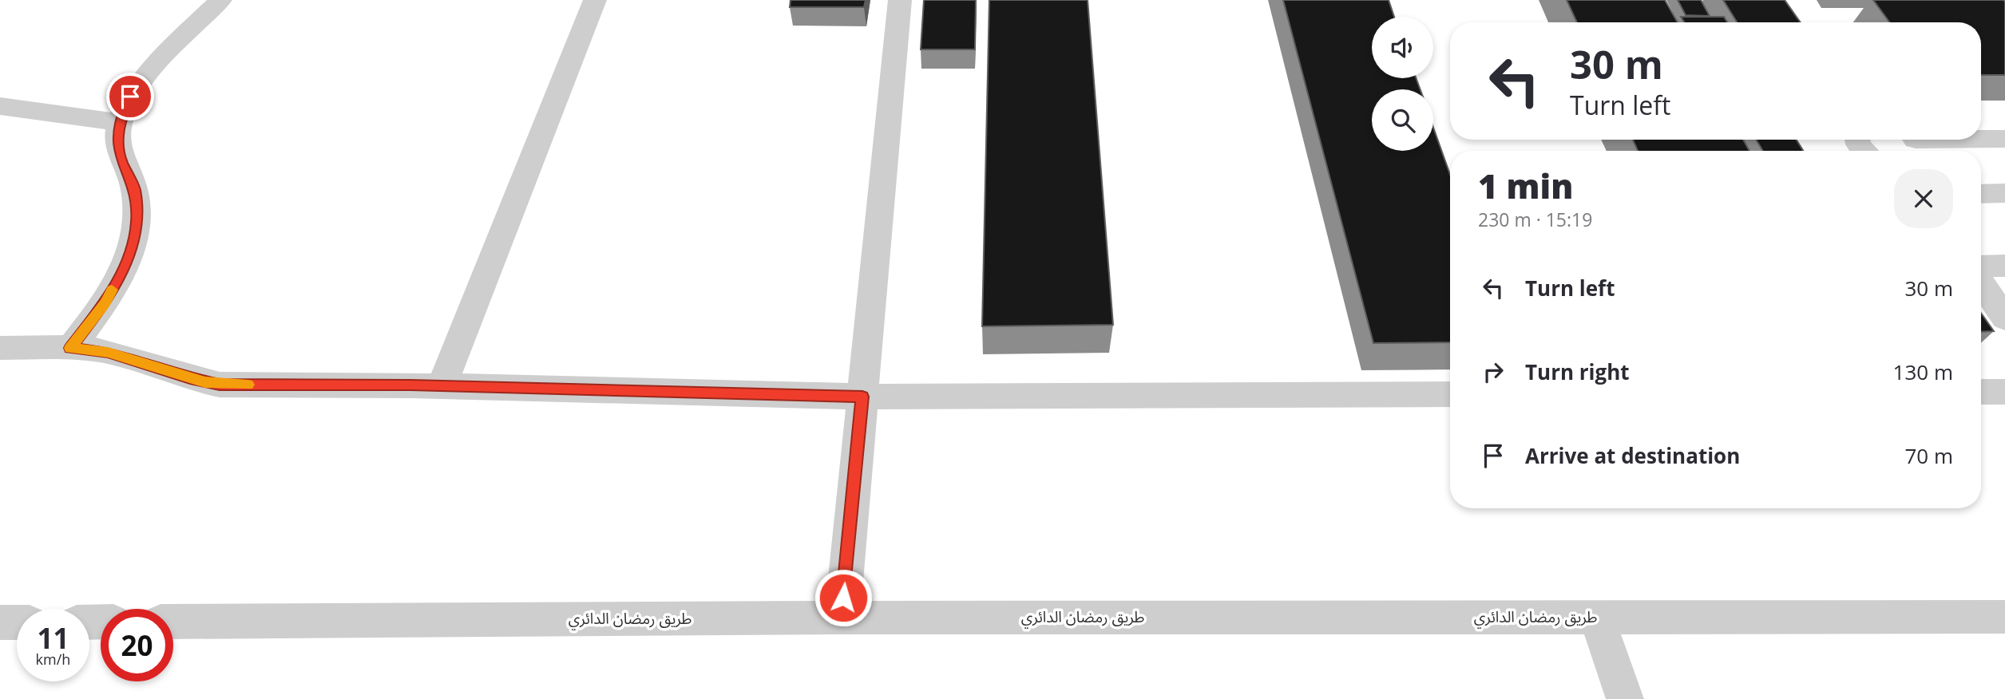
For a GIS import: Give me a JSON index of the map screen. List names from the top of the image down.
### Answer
{
  "streets": {
    "street": ["طريق رمضان الدائري"]
  },
  "page": {
    "turn": ["30 m", "Turn left"],
    "heading": ["1 min", "230 m · 15:19"],
    "list": [
      {
        "name": "Turn left",
        "value": "30 m"
      },
      {
        "name": "Turn right",
        "value": "130 m"
      },
      {
        "name": "Arrive at destination",
        "value": "70 m"
      }
    ],
    "speed": "11 km/h",
    "limit": "20"
  }
}
